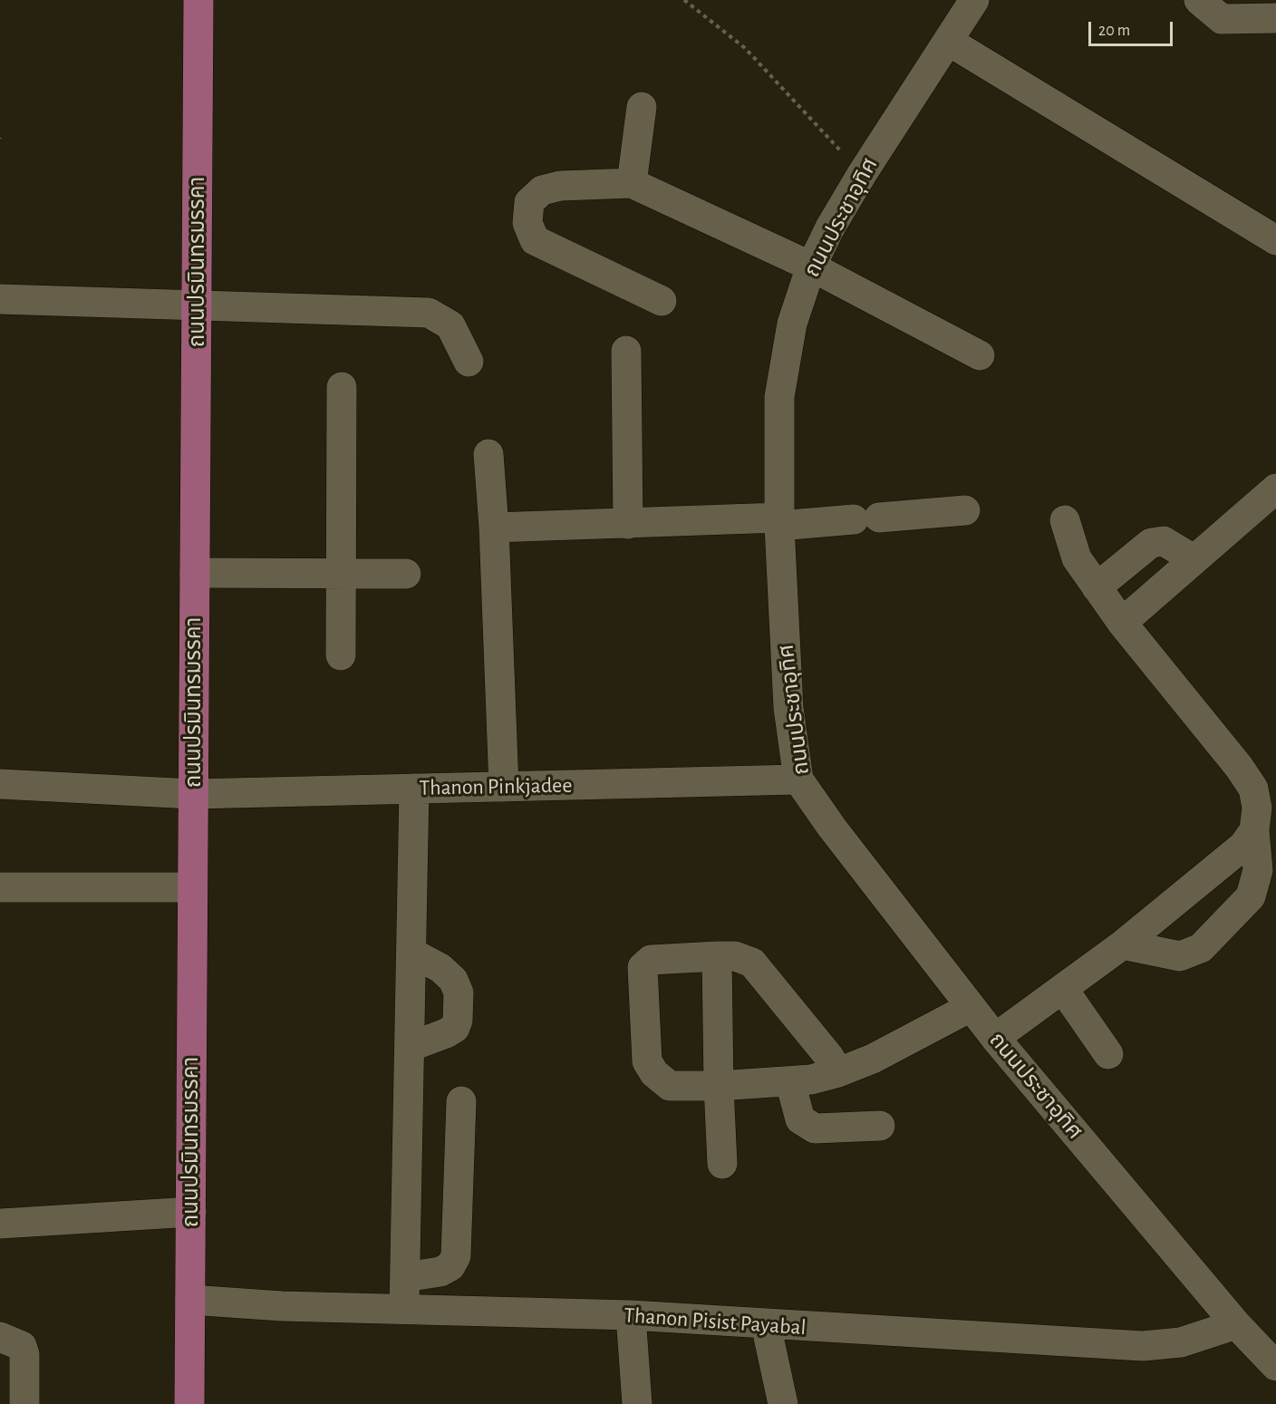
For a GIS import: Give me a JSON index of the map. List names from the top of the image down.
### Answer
{
  "streets": {
    "main road": ["ถนนปรมินทรมรรคา"],
    "street": ["ถนนประชาอุทิศ", "Thanon Pinkjadee", "Thanon Pisist Payabal"]
  },
  "crossings": [
    ["ถนนประชาอุทิศ", "Thanon Pinkjadee"],
    ["ถนนประชาอุทิศ", "Thanon Pisist Payabal"],
    ["ถนนปรมินทรมรรคา", "Thanon Pinkjadee"],
    ["ถนนปรมินทรมรรคา", "Thanon Pisist Payabal"]
  ],
  "scale_bar": "20 m"
}
